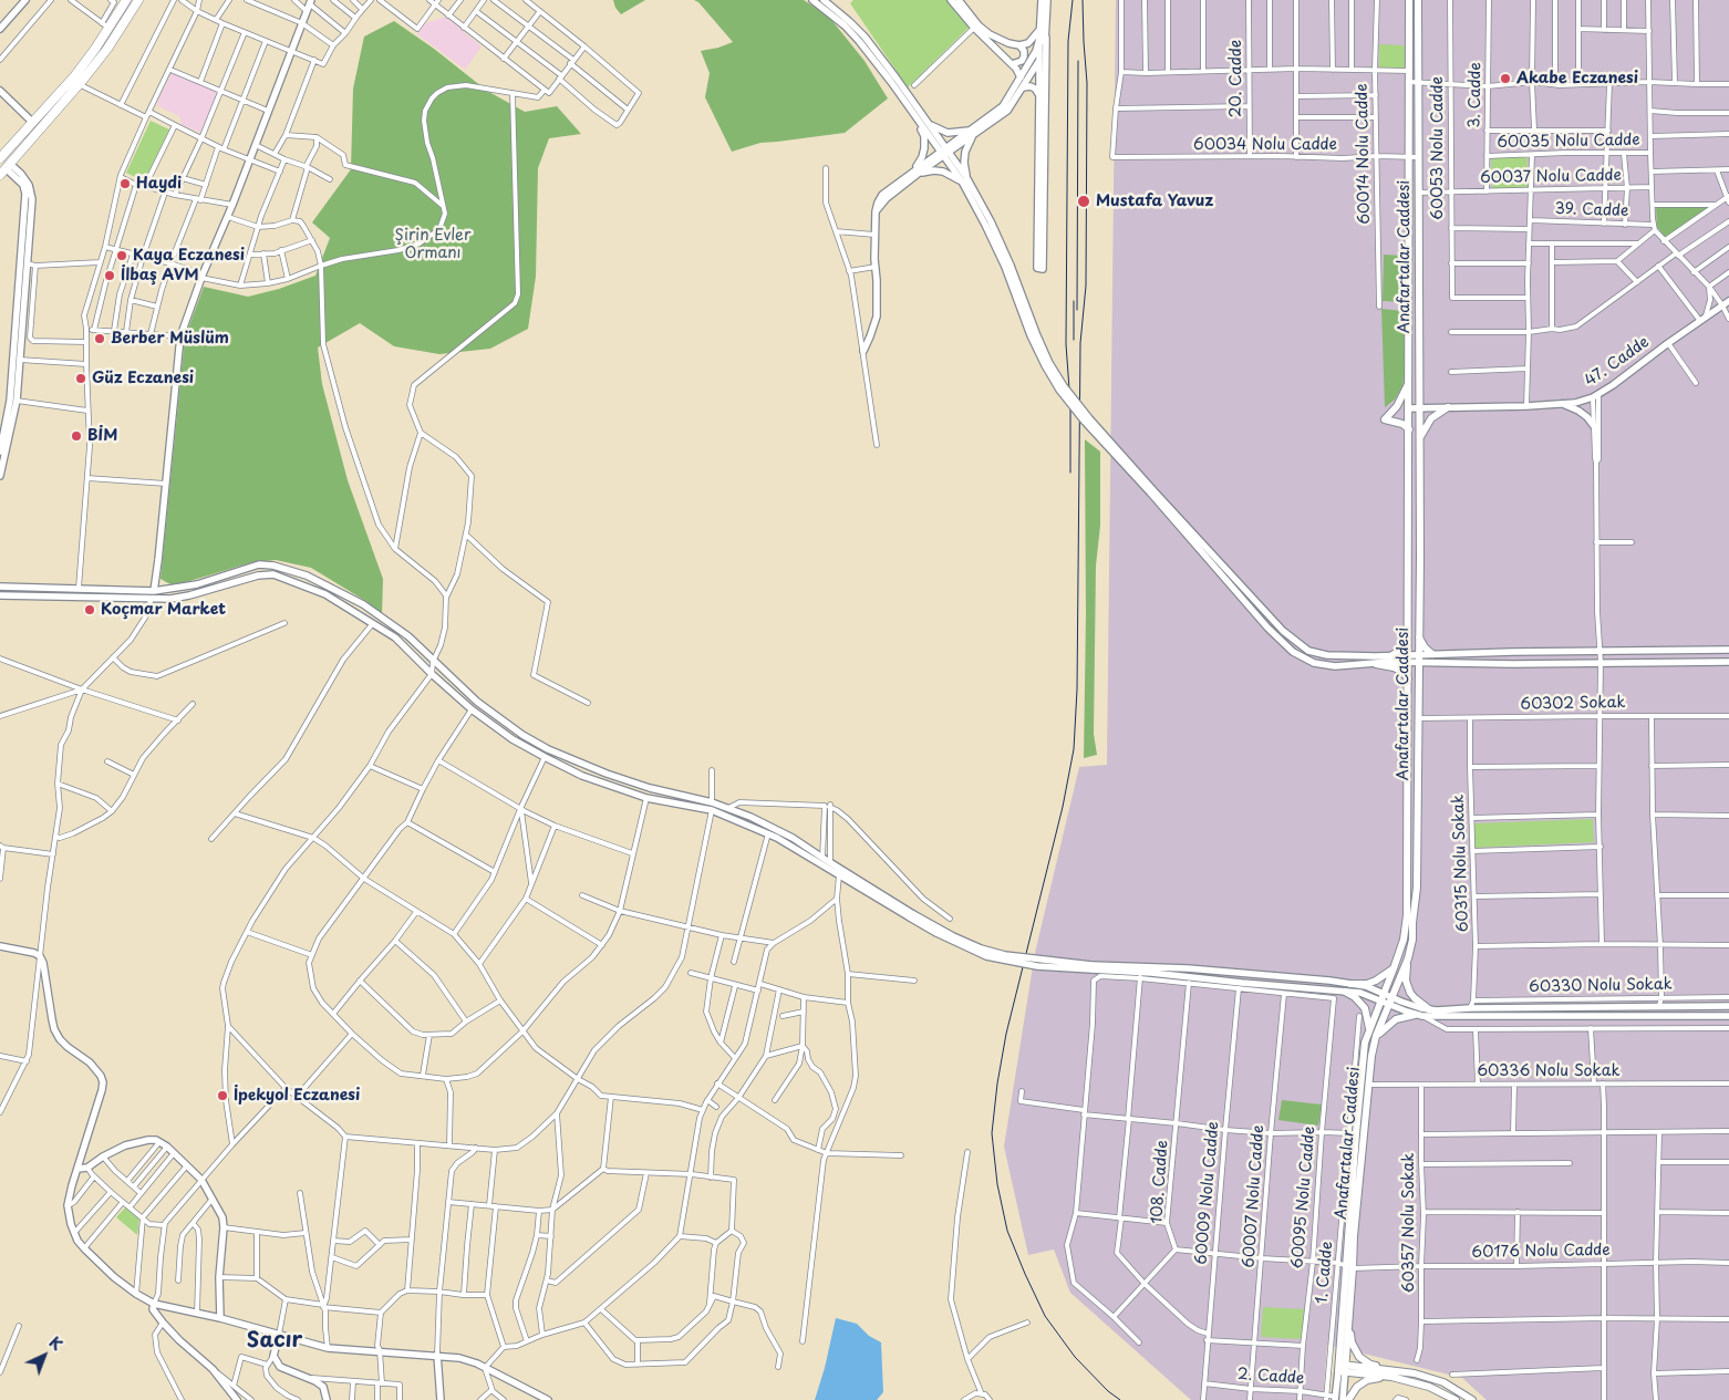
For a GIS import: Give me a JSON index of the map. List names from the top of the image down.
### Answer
{
  "streets": {
    "main road": ["Anafartalar Caddesi"],
    "street": [
      "20. Cadde",
      "3. Cadde",
      "60035 Nolu Cadde",
      "60034 Nolu Cadde",
      "60053 Nolu Cadde",
      "60014 Nolu Cadde",
      "60037 Nolu Cadde",
      "39. Cadde",
      "47. Cadde",
      "60302 Sokak",
      "60315 Nolu Sokak",
      "60330 Nolu Sokak",
      "60336 Nolu Sokak",
      "108. Cadde",
      "60009 Nolu Cadde",
      "60007 Nolu Cadde",
      "60095 Nolu Cadde",
      "60357 Nolu Sokak",
      "60176 Nolu Cadde",
      "1. Cadde",
      "2. Cadde"
    ]
  },
  "crossings": [
    ["20. Cadde", "60034 Nolu Cadde"],
    ["3. Cadde", "60035 Nolu Cadde"],
    ["3. Cadde", "60037 Nolu Cadde"],
    ["60034 Nolu Cadde", "60014 Nolu Cadde"],
    ["60034 Nolu Cadde", "Anafartalar Caddesi"],
    ["60053 Nolu Cadde", "60037 Nolu Cadde"],
    ["60037 Nolu Cadde", "Anafartalar Caddesi"],
    ["Anafartalar Caddesi", "47. Cadde"],
    ["Anafartalar Caddesi", "60302 Sokak"],
    ["Anafartalar Caddesi", "60336 Nolu Sokak"],
    ["Anafartalar Caddesi", "60176 Nolu Cadde"],
    ["Anafartalar Caddesi", "1. Cadde"],
    ["Anafartalar Caddesi", "2. Cadde"],
    ["60302 Sokak", "60315 Nolu Sokak"],
    ["60315 Nolu Sokak", "60330 Nolu Sokak"],
    ["60336 Nolu Sokak", "60357 Nolu Sokak"],
    ["60009 Nolu Cadde", "2. Cadde"],
    ["60007 Nolu Cadde", "60095 Nolu Cadde"],
    ["60007 Nolu Cadde", "2. Cadde"],
    ["60095 Nolu Cadde", "2. Cadde"],
    ["60357 Nolu Sokak", "60176 Nolu Cadde"],
    ["1. Cadde", "2. Cadde"]
  ],
  "districts": ["Sacır"],
  "parks": ["Şirin Evler Ormanı"],
  "places": [
    "Akabe Eczanesi",
    "Haydi",
    "Mustafa Yavuz",
    "Kaya Eczanesi",
    "İlbaş AVM",
    "Berber Müslüm",
    "Güz Eczanesi",
    "BİM",
    "Koçmar Market",
    "İpekyol Eczanesi"
  ],
  "north": "top right"
}
